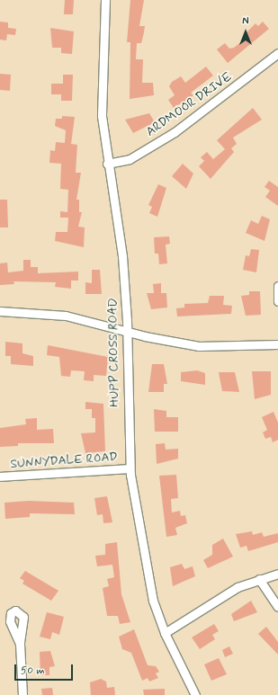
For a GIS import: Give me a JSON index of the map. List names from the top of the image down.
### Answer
{
  "streets": {
    "street": ["ARDMOOR DRIVE", "HUPP CROSS ROAD", "SUNNYDALE ROAD"]
  },
  "crossings": [
    ["ARDMOOR DRIVE", "HUPP CROSS ROAD"],
    ["HUPP CROSS ROAD", "SUNNYDALE ROAD"]
  ],
  "scale_bar": "50 m",
  "north": "top"
}
